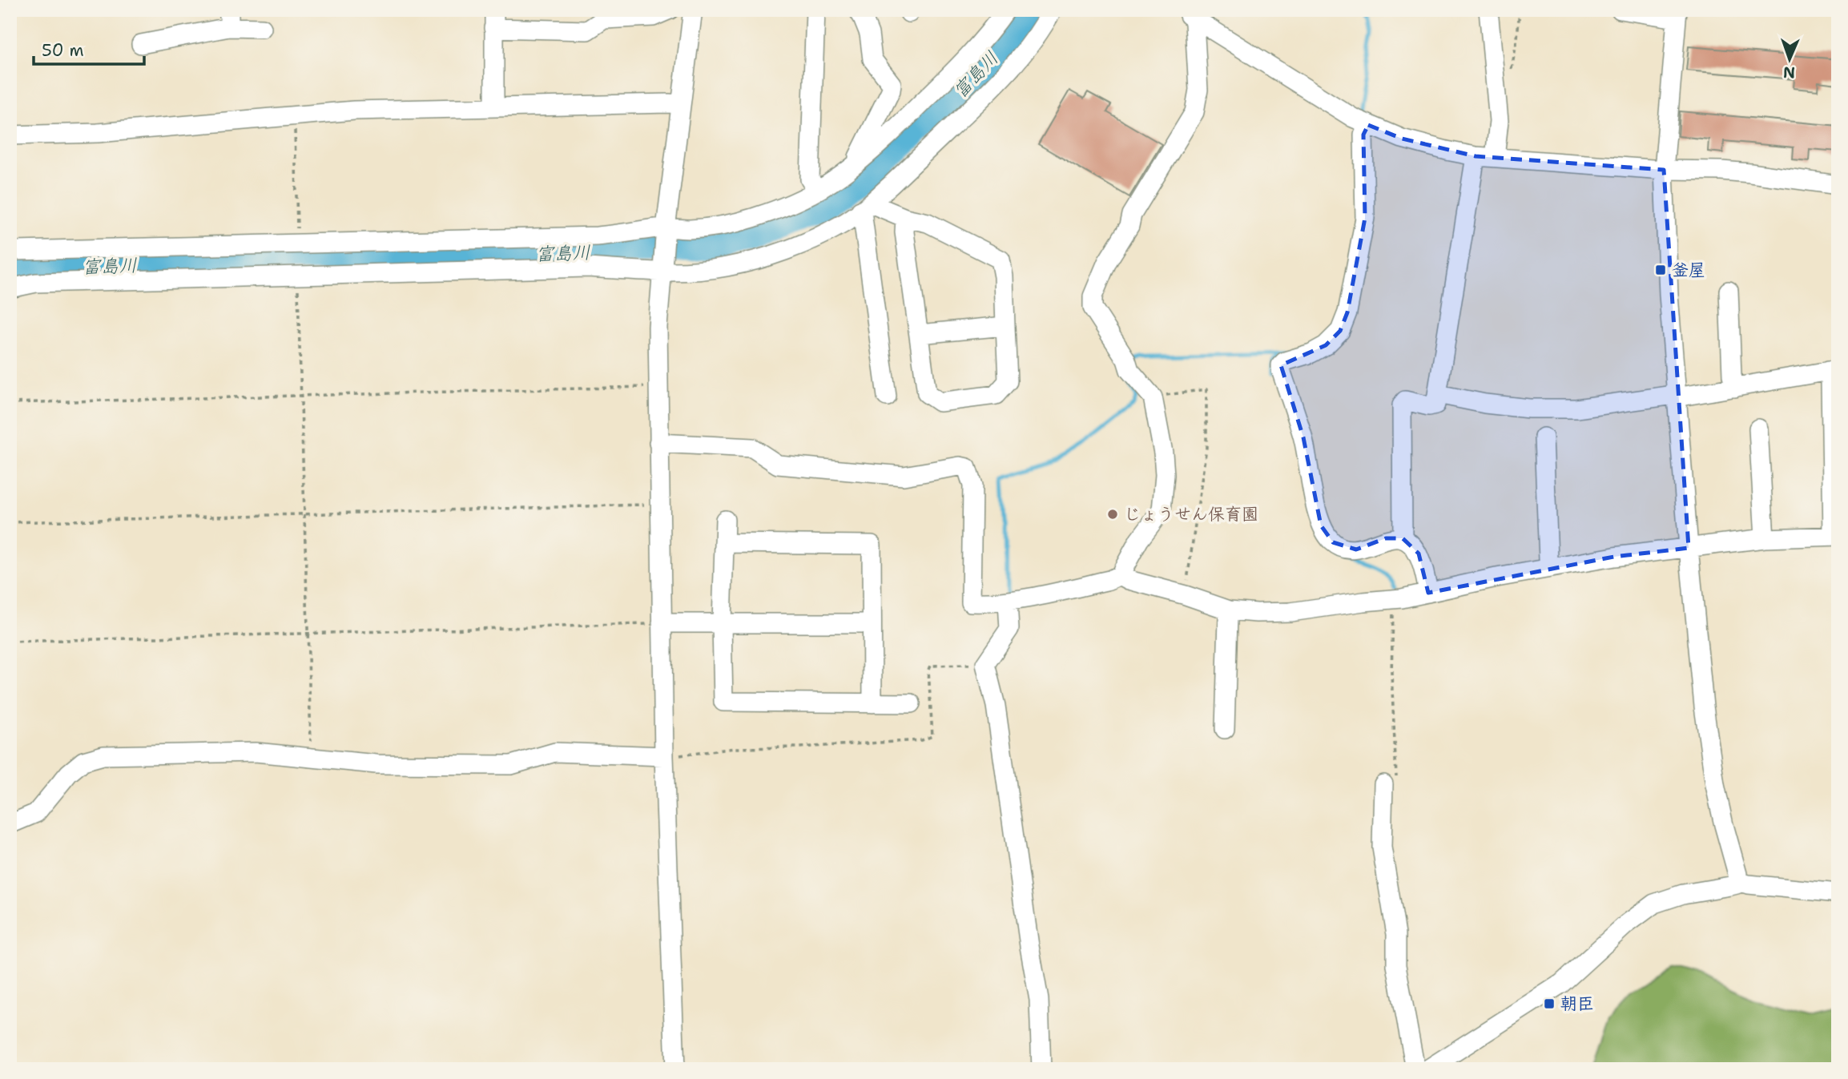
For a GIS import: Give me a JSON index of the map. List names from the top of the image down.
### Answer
{
  "water": ["富島川"],
  "places": {
    "transit": ["釜屋", "朝臣"],
    "other": ["じょうせん保育園"]
  },
  "scale_bar": "50 m",
  "north": "bottom"
}
